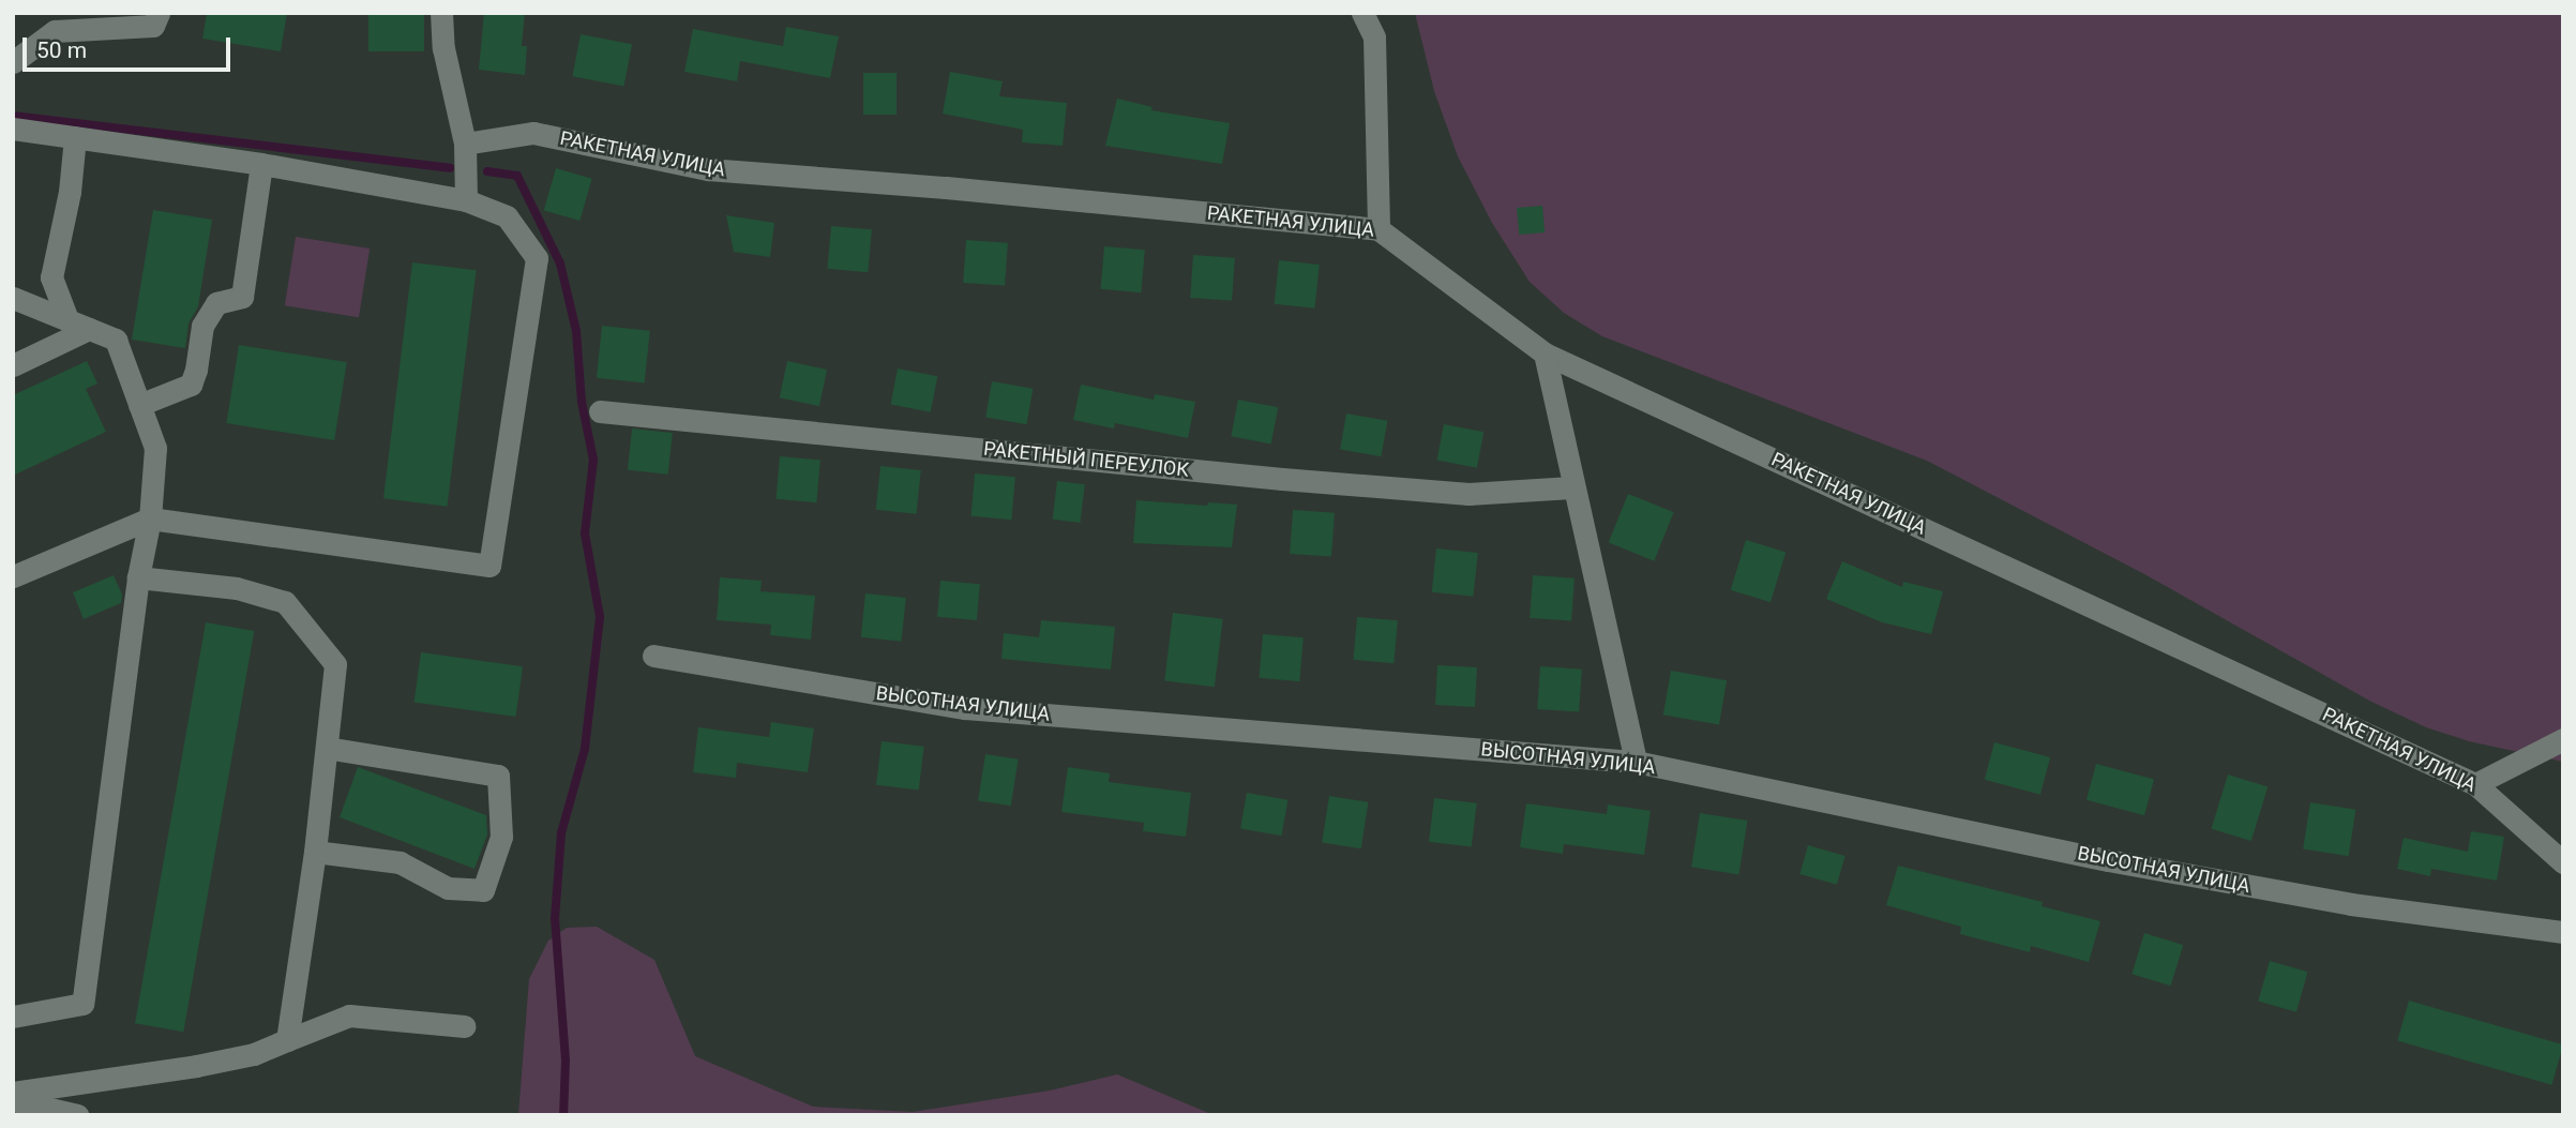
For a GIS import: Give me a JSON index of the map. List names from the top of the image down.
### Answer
{
  "streets": {
    "street": ["РАКЕТНАЯ УЛИЦА", "РАКЕТНЫЙ ПЕРЕУЛОК", "ВЫСОТНАЯ УЛИЦА"]
  },
  "scale_bar": "50 m"
}
